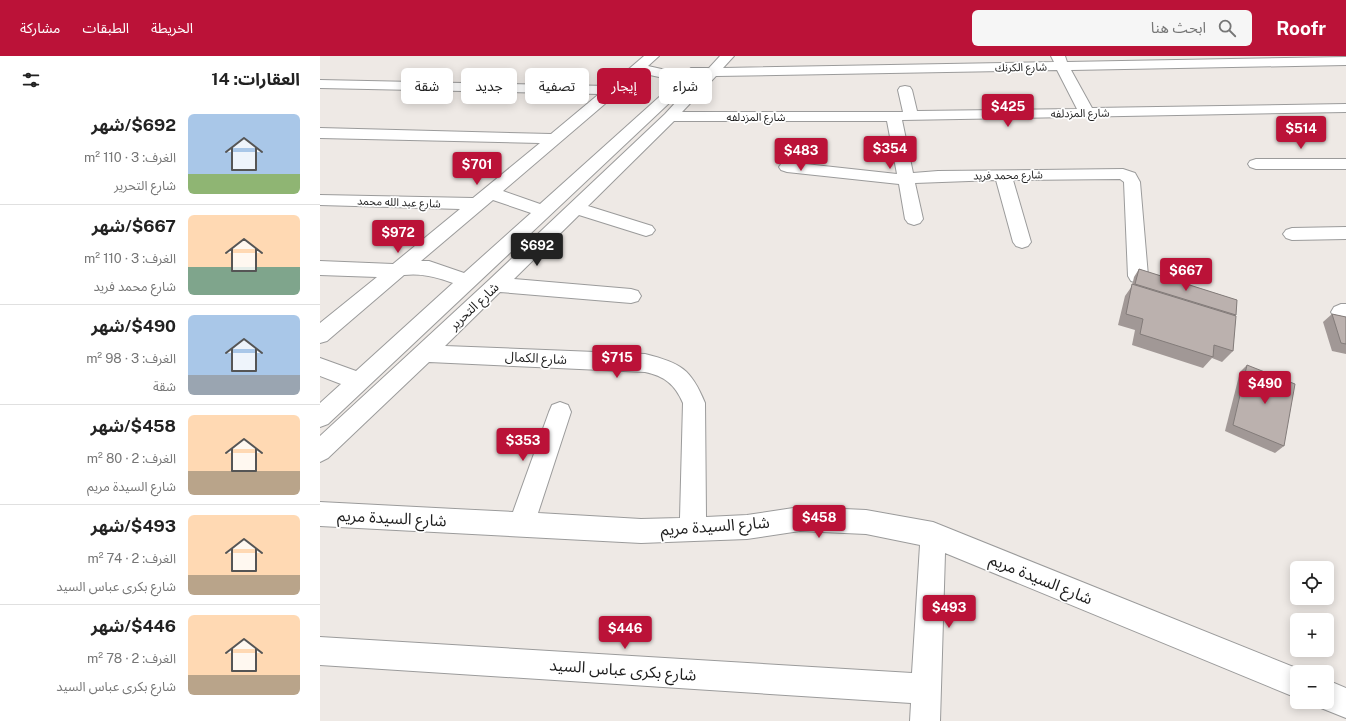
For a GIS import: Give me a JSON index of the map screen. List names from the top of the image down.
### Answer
{
  "streets": {
    "street": [
      "شارع الكرنك",
      "شارع المزدلفه",
      "شارع محمد فريد",
      "شارع عبد الله محمد",
      "شارع التحرير",
      "شارع الكمال",
      "شارع السيدة مريم",
      "شارع بكرى عباس السيد"
    ]
  },
  "crossings": [
    ["شارع المزدلفه", "شارع التحرير"],
    ["شارع التحرير", "شارع الكمال"],
    ["شارع الكمال", "شارع السيدة مريم"]
  ],
  "page": {
    "header": "Roofr",
    "search": "ابحث هنا",
    "nav": ["الخريطة", "الطبقات", "مشاركة"],
    "heading": "العقارات: 14",
    "chip": [
      "شراء",
      "إيجار",
      "تصفية",
      "جديد",
      "شقة"
    ],
    "price": [
      "$425",
      "$514",
      "$354",
      "$483",
      "$701",
      "$972",
      "$692",
      "$667",
      "$715",
      "$490",
      "$353",
      "$458",
      "$493",
      "$446"
    ],
    "list": [
      {
        "name": "$692/شهر",
        "note": "الغرف: 3 · 110 m² · شارع التحرير"
      },
      {
        "name": "$667/شهر",
        "note": "الغرف: 3 · 110 m² · شارع محمد فريد"
      },
      {
        "name": "$490/شهر",
        "note": "الغرف: 3 · 98 m² · شقة"
      },
      {
        "name": "$458/شهر",
        "note": "الغرف: 2 · 80 m² · شارع السيدة مريم"
      },
      {
        "name": "$493/شهر",
        "note": "الغرف: 2 · 74 m² · شارع بكرى عباس السيد"
      },
      {
        "name": "$446/شهر",
        "note": "الغرف: 2 · 78 m² · شارع بكرى عباس السيد"
      }
    ],
    "map_buttons": ["+", "−"]
  }
}
